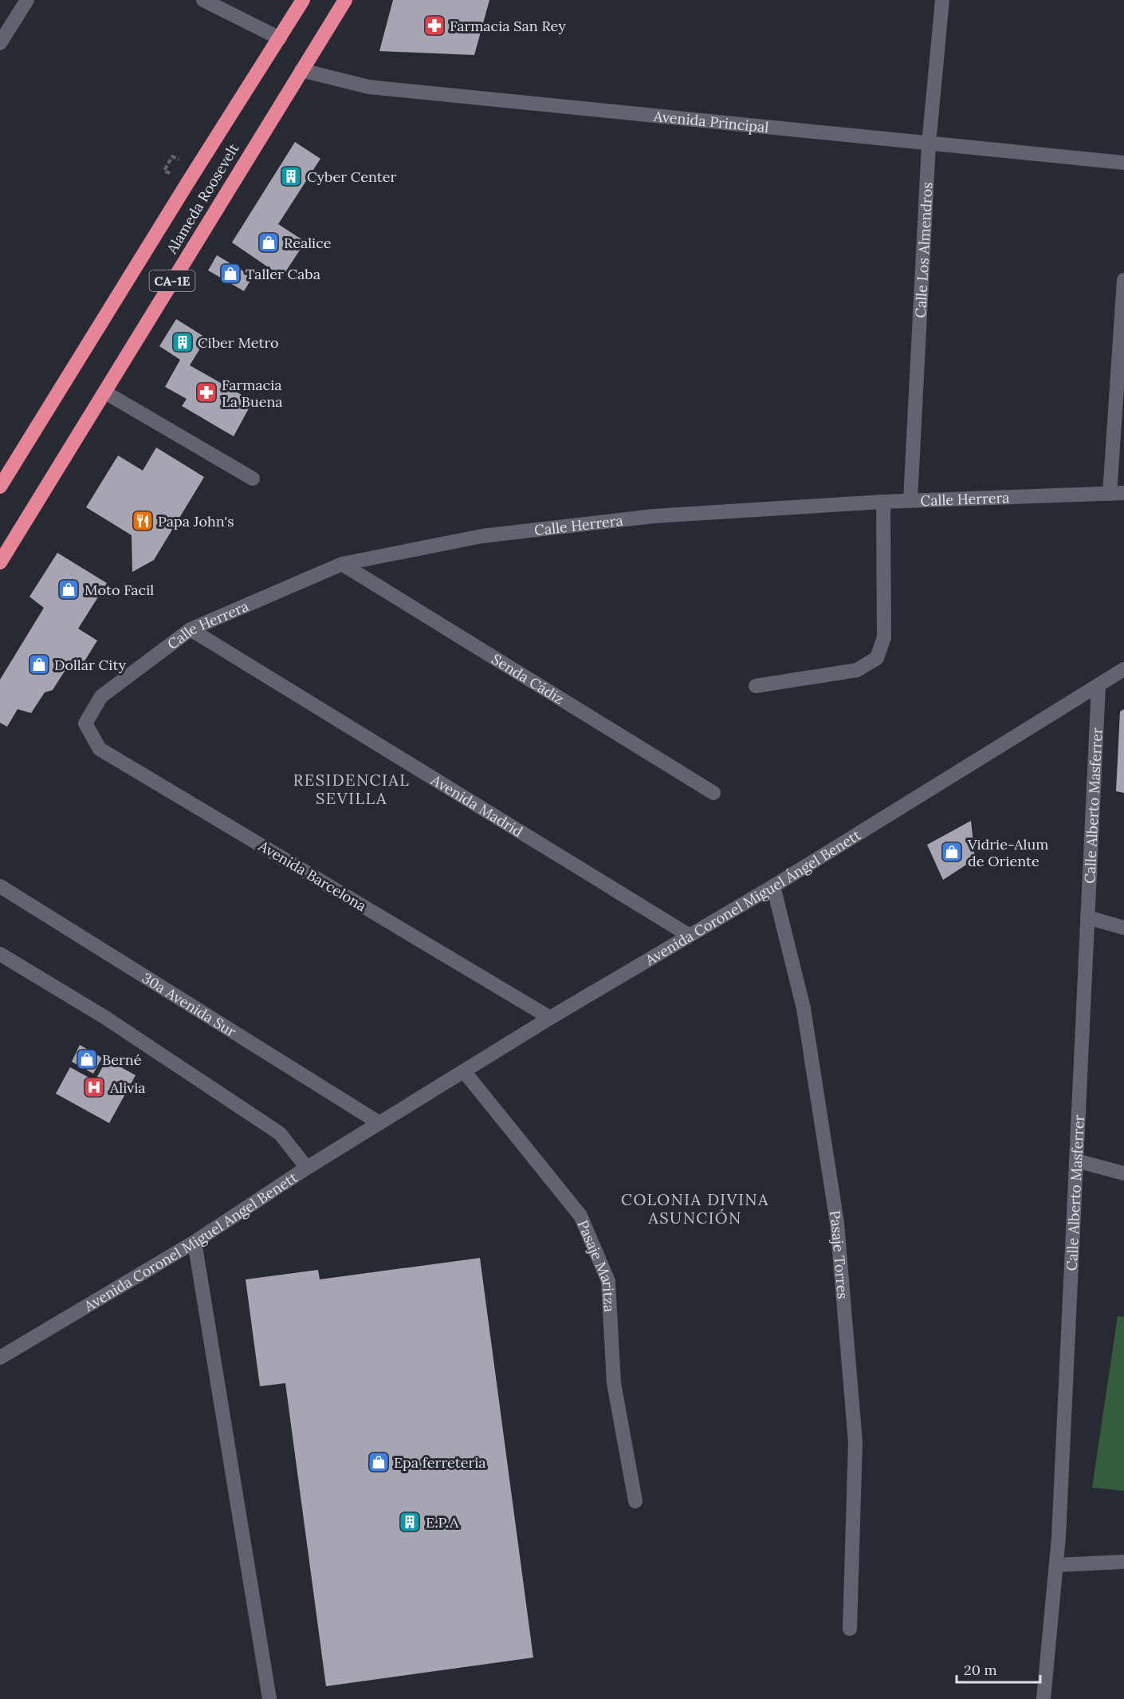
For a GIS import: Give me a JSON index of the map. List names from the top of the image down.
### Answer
{
  "streets": {
    "highway": ["Alameda Roosevelt", "CA-1E"],
    "street": [
      "Avenida Principal",
      "Calle Los Almendros",
      "Calle Herrera",
      "Senda Cádiz",
      "Calle Alberto Masferrer",
      "Avenida Madrid",
      "Avenida Barcelona",
      "Avenida Coronel Miguel Ángel Benett",
      "30a Avenida Sur",
      "Avenida Coronel Miguel Angel Benett",
      "Pasaje Torres",
      "Pasaje Maritza"
    ]
  },
  "crossings": [
    ["Avenida Principal", "Alameda Roosevelt"],
    ["Avenida Principal", "Calle Los Almendros"],
    ["Calle Los Almendros", "Calle Herrera"],
    ["Calle Herrera", "Senda Cádiz"],
    ["Calle Herrera", "Avenida Madrid"],
    ["Calle Herrera", "Avenida Barcelona"],
    ["Calle Alberto Masferrer", "Avenida Coronel Miguel Ángel Benett"],
    ["Avenida Madrid", "Avenida Coronel Miguel Ángel Benett"],
    ["Avenida Barcelona", "Avenida Coronel Miguel Ángel Benett"],
    ["Avenida Coronel Miguel Ángel Benett", "30a Avenida Sur"],
    ["Avenida Coronel Miguel Ángel Benett", "Avenida Coronel Miguel Angel Benett"],
    ["Avenida Coronel Miguel Ángel Benett", "Pasaje Torres"],
    ["Avenida Coronel Miguel Ángel Benett", "Pasaje Maritza"],
    ["30a Avenida Sur", "Avenida Coronel Miguel Angel Benett"]
  ],
  "districts": ["RESIDENCIAL SEVILLA", "COLONIA DIVINA ASUNCIÓN"],
  "places": {
    "pharmacy": ["Farmacia San Rey", "Farmacia La Buena"],
    "building": ["Cyber Center", "Ciber Metro", "E.P.A"],
    "shop": [
      "Realice",
      "Taller Caba",
      "Moto Facil",
      "Dollar City",
      "Vidrie-Alum de Oriente",
      "Berné",
      "Epa ferreteria"
    ],
    "restaurant": ["Papa John's"],
    "hospital": ["Alivia"]
  },
  "scale_bar": "20 m"
}
